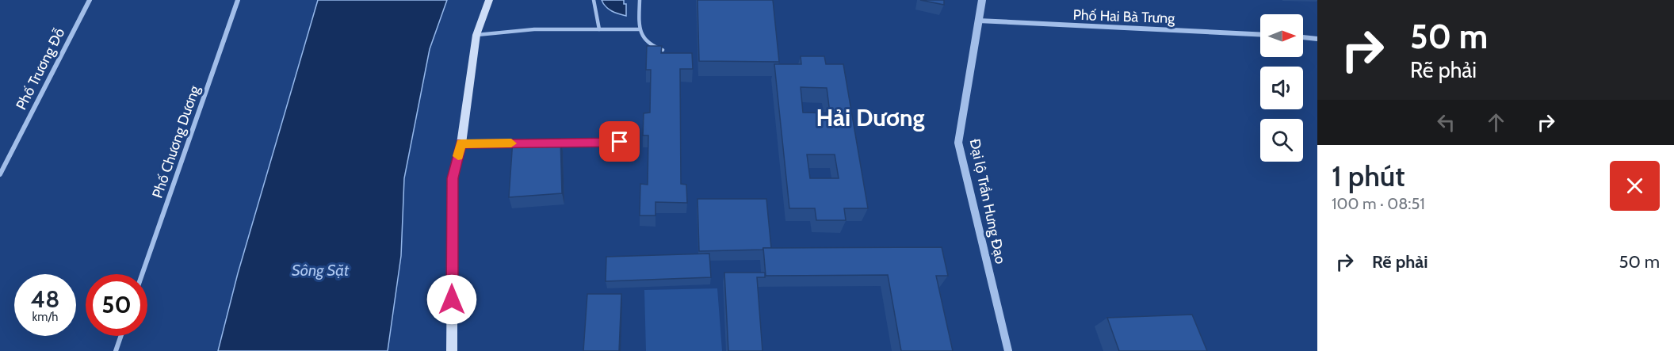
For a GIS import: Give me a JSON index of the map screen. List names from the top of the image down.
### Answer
{
  "streets": {
    "street": [
      "Phố Hai Bà Trưng",
      "Phố Trương Đỗ",
      "Phố Chương Dương",
      "Đại lộ Trần Hưng Đạo"
    ]
  },
  "crossings": [
    ["Phố Hai Bà Trưng", "Đại lộ Trần Hưng Đạo"]
  ],
  "districts": ["Hải Dương"],
  "water": ["Sông Sặt"],
  "north": "right",
  "page": {
    "turn": ["50 m", "Rẽ phải"],
    "heading": ["1 phút", "100 m · 08:51"],
    "list": [
      {
        "name": "Rẽ phải",
        "value": "50 m"
      }
    ],
    "speed": "48 km/h",
    "limit": "50"
  }
}
